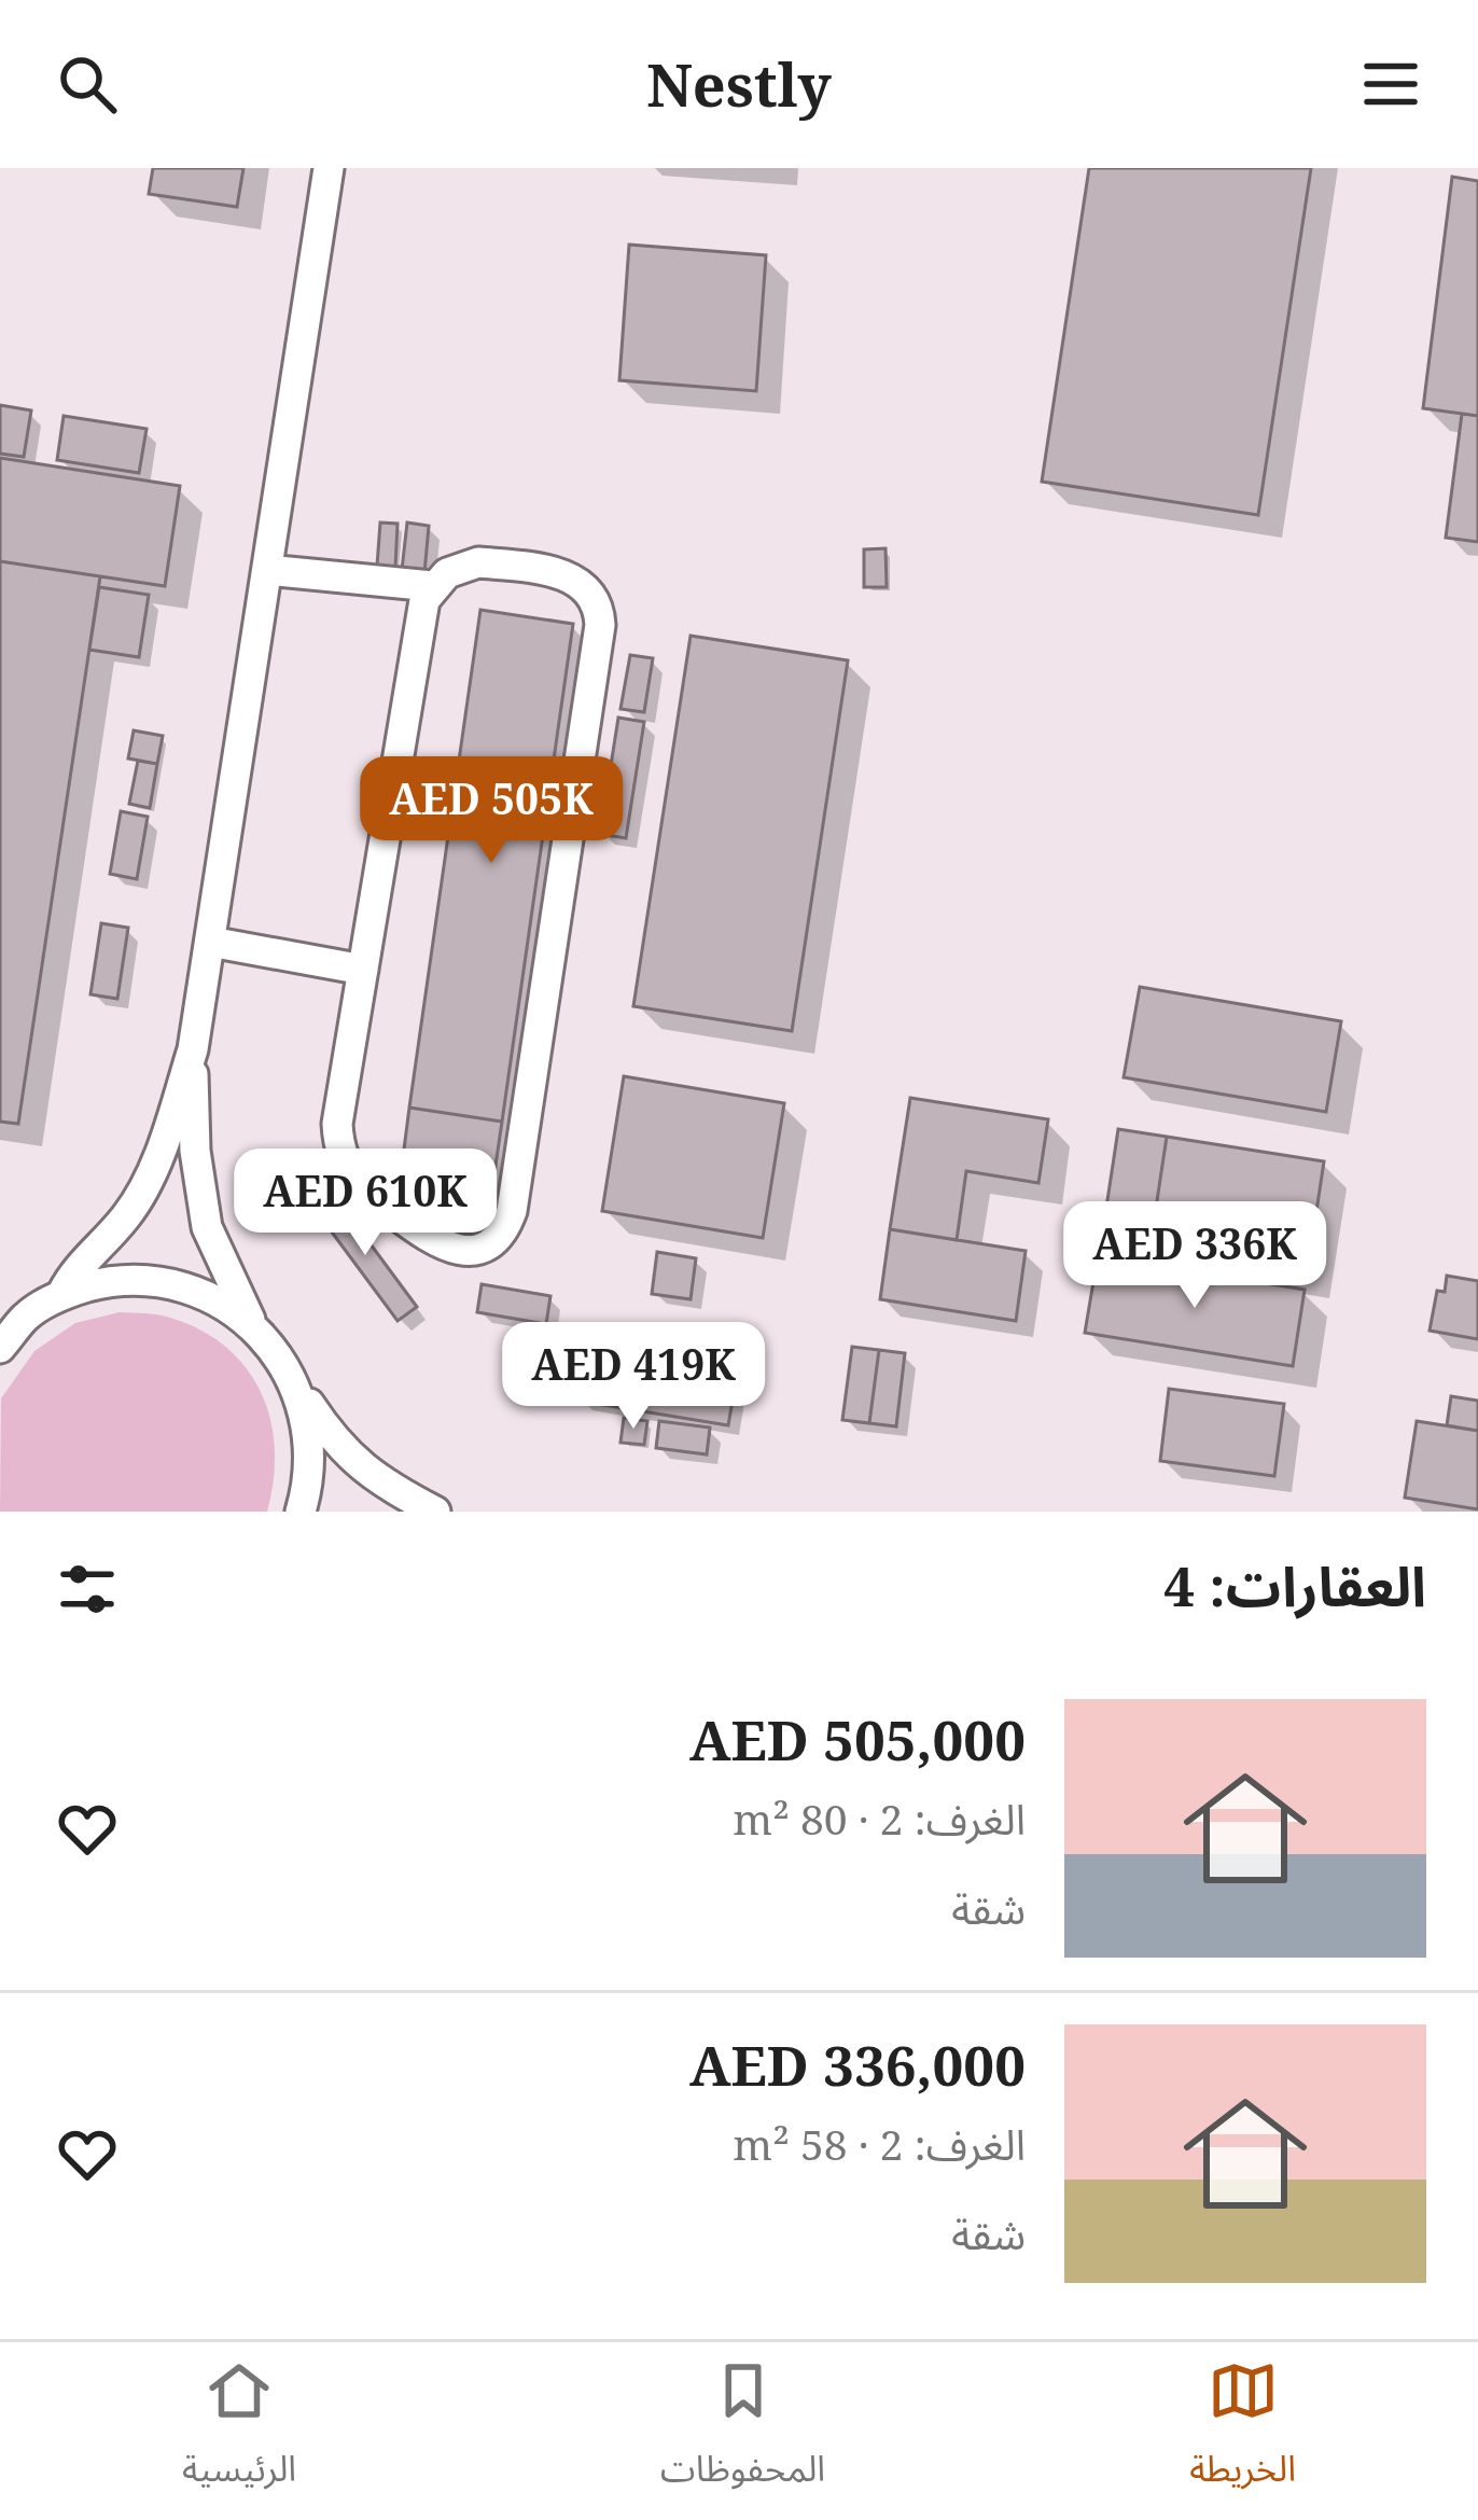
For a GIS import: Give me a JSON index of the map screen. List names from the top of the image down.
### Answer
{
  "page": {
    "header": "Nestly",
    "price": [
      "AED 505K",
      "AED 610K",
      "AED 336K",
      "AED 419K"
    ],
    "heading": "العقارات: 4",
    "list": [
      {
        "name": "AED 505,000",
        "note": "الغرف: 2 · 80 m² · شقة"
      },
      {
        "name": "AED 336,000",
        "note": "الغرف: 2 · 58 m² · شقة"
      }
    ],
    "tabs": ["الخريطة", "المحفوظات", "الرئيسية"]
  }
}
